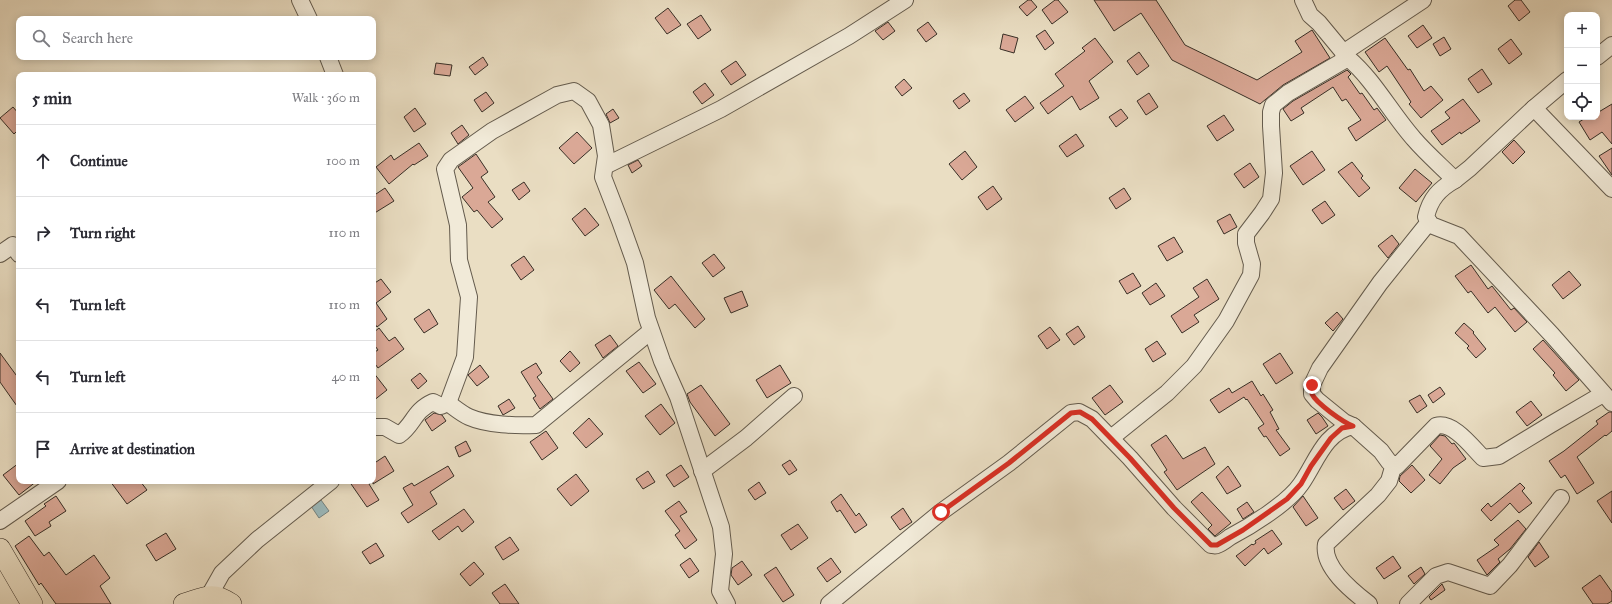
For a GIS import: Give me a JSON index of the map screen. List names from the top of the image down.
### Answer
{
  "page": {
    "map_buttons": ["+", "−"],
    "search": "Search here",
    "heading": ["5 min", "Walk · 360 m"],
    "list": [
      ["Continue", "100 m"],
      ["Turn right", "110 m"],
      ["Turn left", "110 m"],
      ["Turn left", "40 m"],
      "Arrive at destination"
    ]
  }
}
